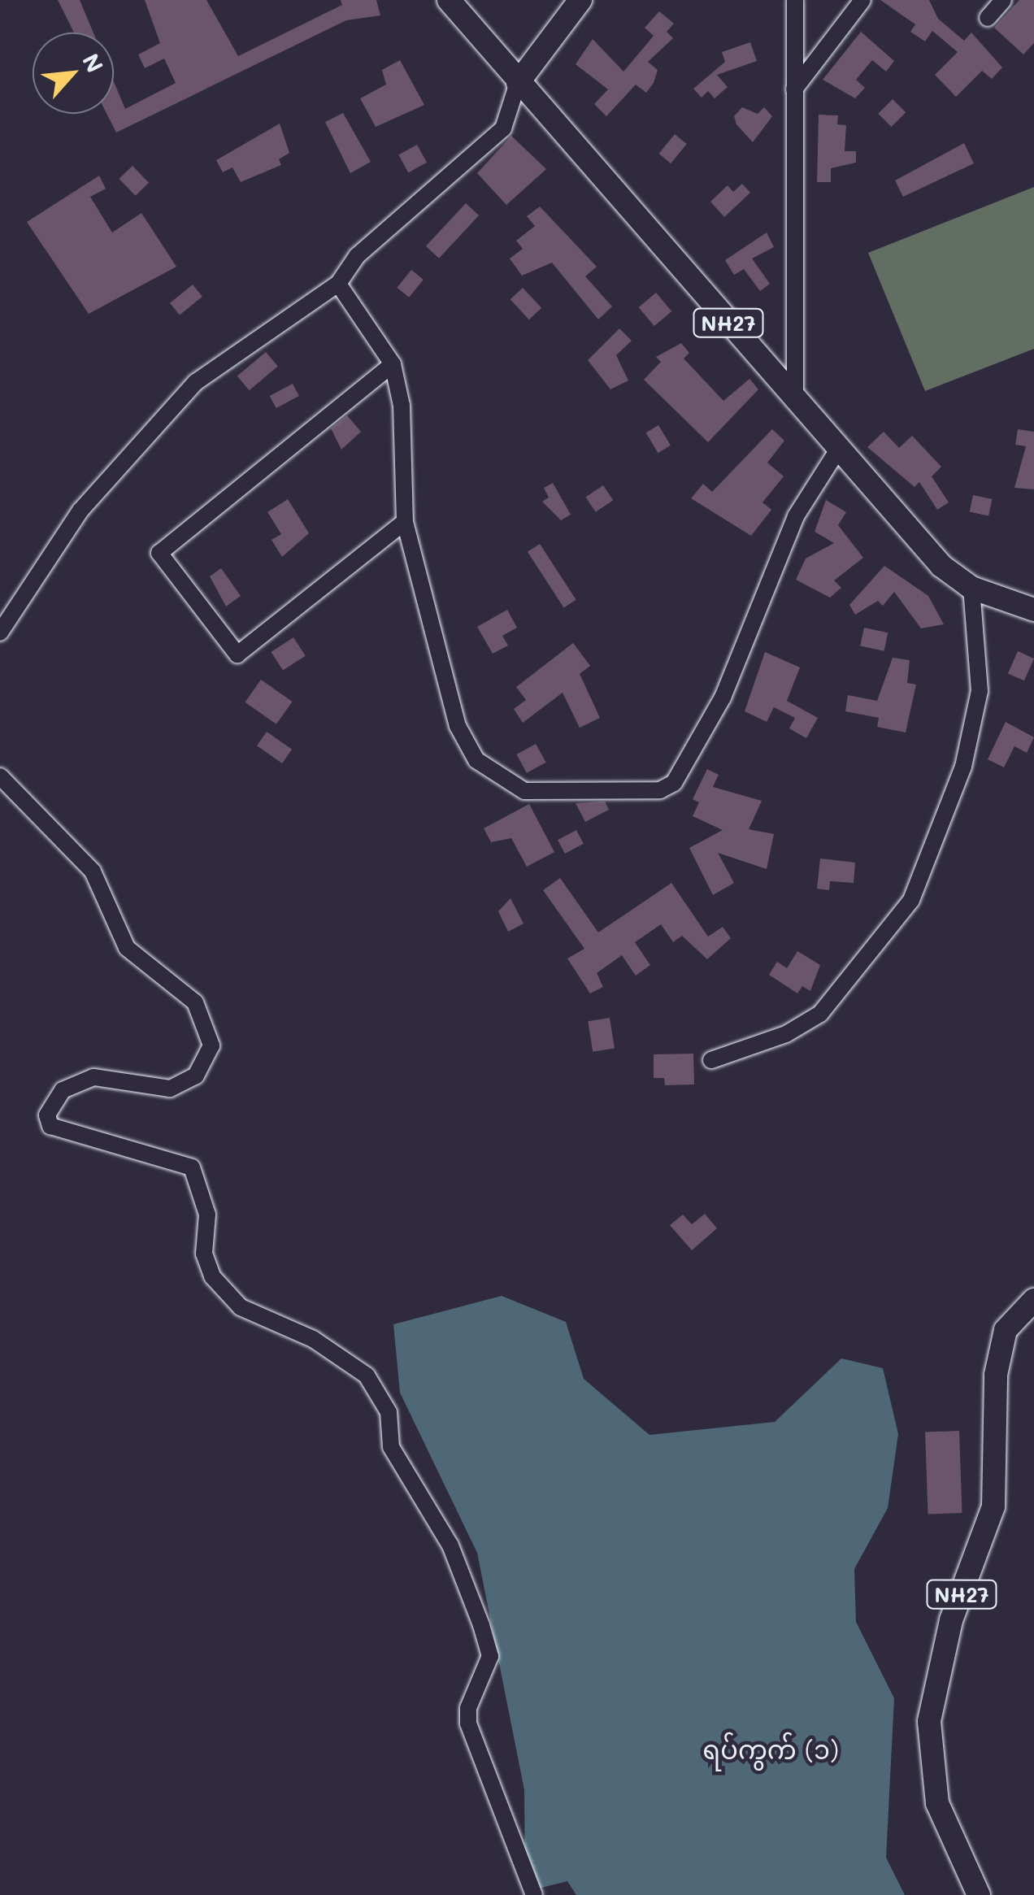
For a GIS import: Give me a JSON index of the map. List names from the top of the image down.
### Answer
{
  "streets": {
    "highway": ["NH27"]
  },
  "districts": ["ရပ်ကွက် (၁)"],
  "north": "top right"
}
